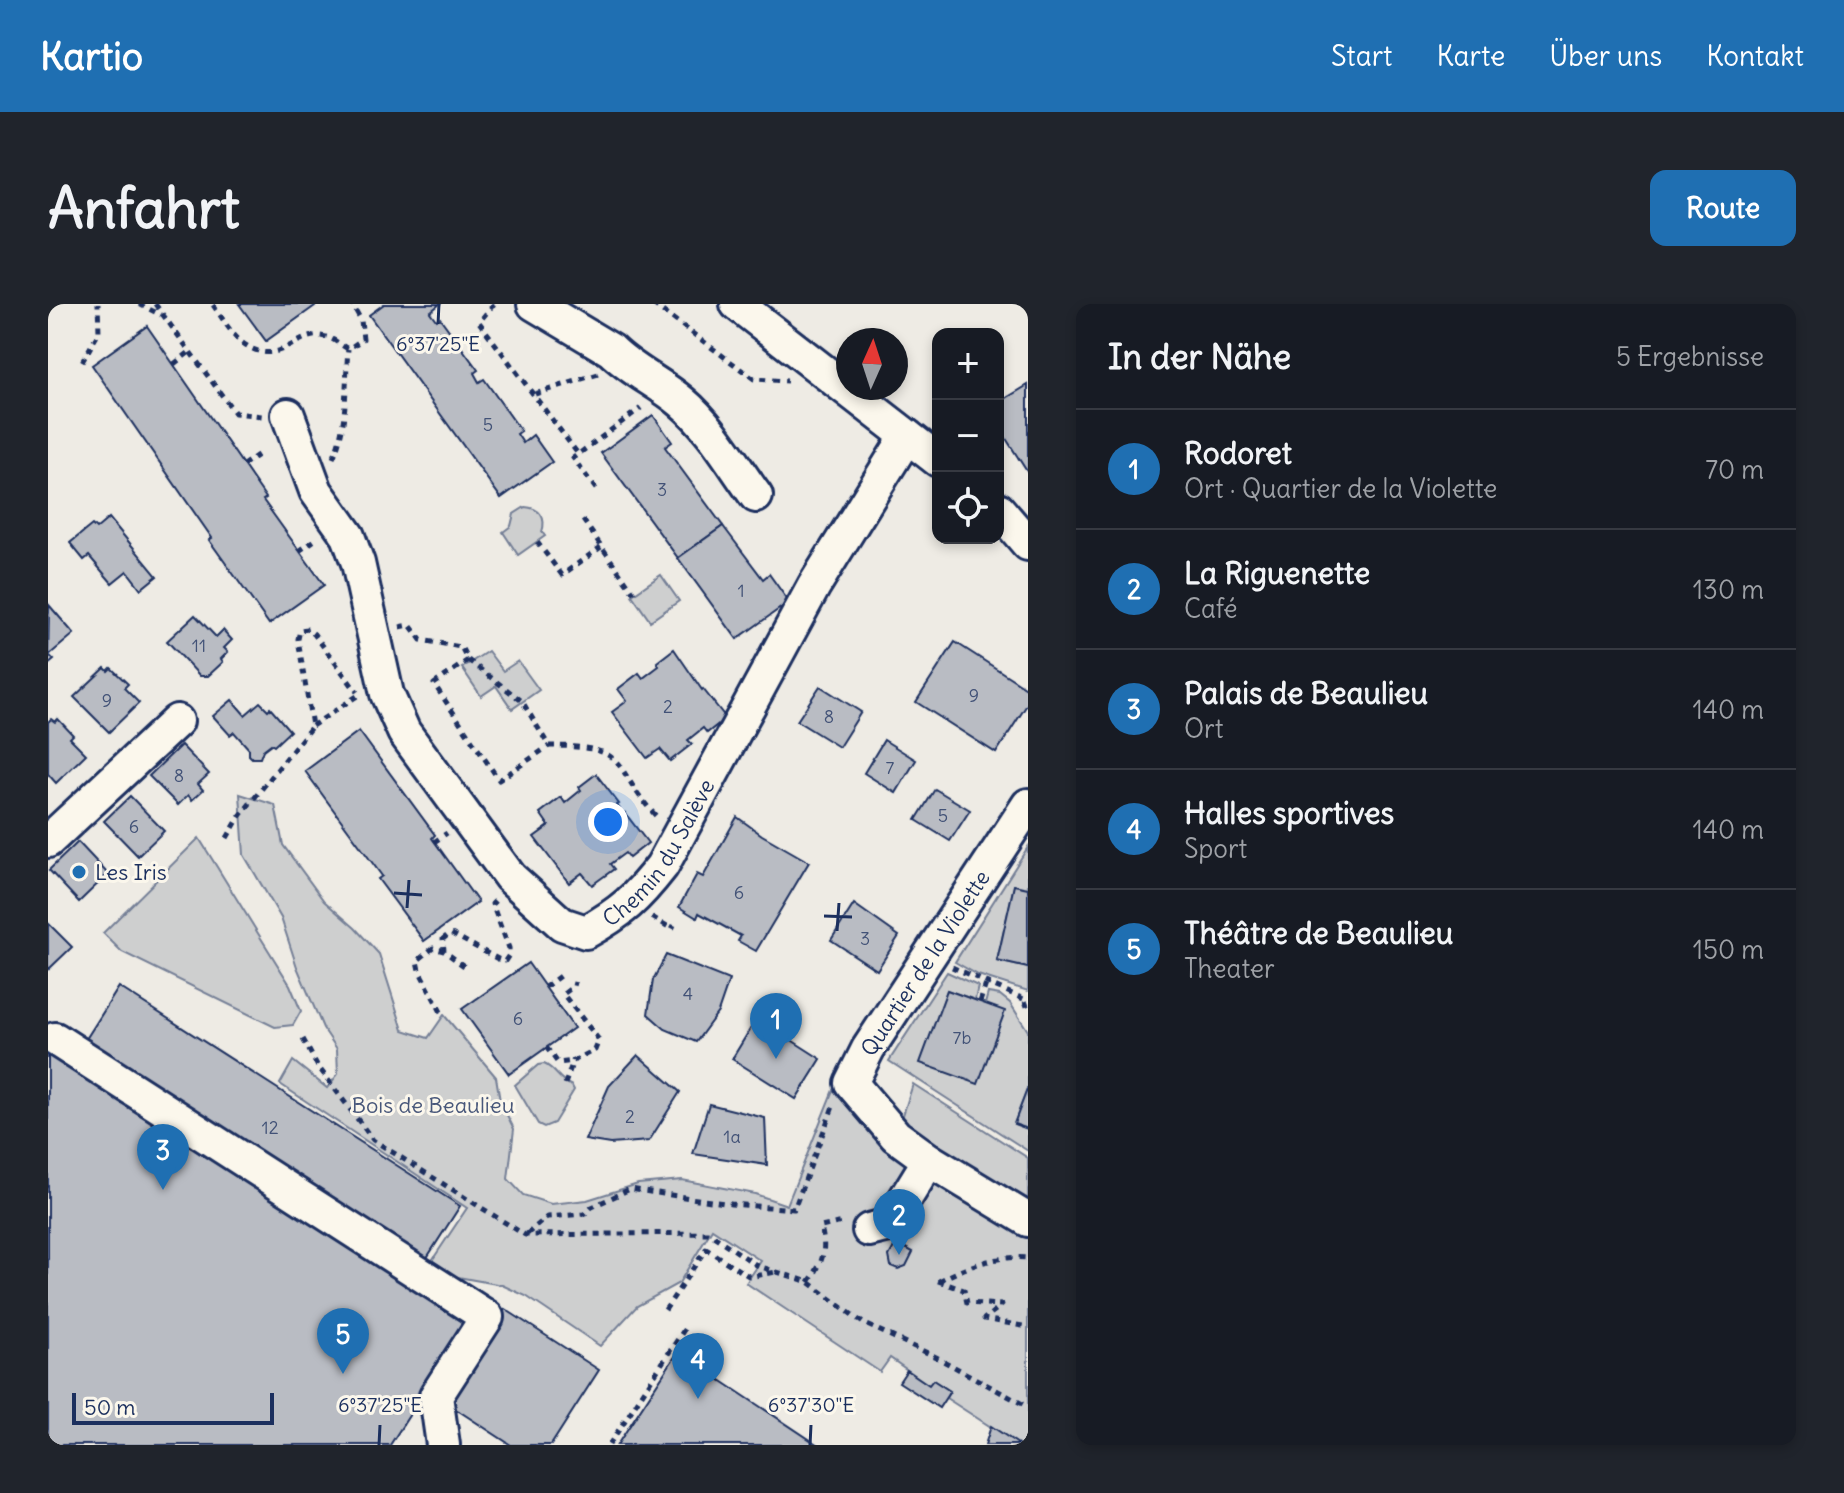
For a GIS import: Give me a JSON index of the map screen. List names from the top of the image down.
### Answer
{
  "streets": {
    "street": ["Chemin du Salève", "Quartier de la Violette"]
  },
  "parks": ["Bois de Beaulieu"],
  "places": ["Les Iris"],
  "house_numbers": [
    "5",
    "3",
    "1",
    "11",
    "9",
    "9",
    "2",
    "8",
    "7",
    "8",
    "5",
    "6",
    "6",
    "3",
    "4",
    "6",
    "7b",
    "2",
    "12",
    "1a"
  ],
  "scale_bar": "50 m",
  "north": "top",
  "page": {
    "header": "Kartio",
    "nav": [
      "Start",
      "Karte",
      "Über uns",
      "Kontakt"
    ],
    "buttons": "Route",
    "title": "Anfahrt",
    "heading": ["In der Nähe", "5 Ergebnisse"],
    "map_buttons": ["+", "−"],
    "list": [
      {
        "mark": "1",
        "name": "Rodoret",
        "note": "Ort · Quartier de la Violette",
        "value": "70 m"
      },
      {
        "mark": "2",
        "name": "La Riguenette",
        "note": "Café",
        "value": "130 m"
      },
      {
        "mark": "3",
        "name": "Palais de Beaulieu",
        "note": "Ort",
        "value": "140 m"
      },
      {
        "mark": "4",
        "name": "Halles sportives",
        "note": "Sport",
        "value": "140 m"
      },
      {
        "mark": "5",
        "name": "Théâtre de Beaulieu",
        "note": "Theater",
        "value": "150 m"
      }
    ],
    "pins": [
      "1",
      "3",
      "2",
      "5",
      "4"
    ],
    "scale": "50 m"
  },
  "coordinates": ["6°37'25\"E", "6°37'30\"E"]
}
